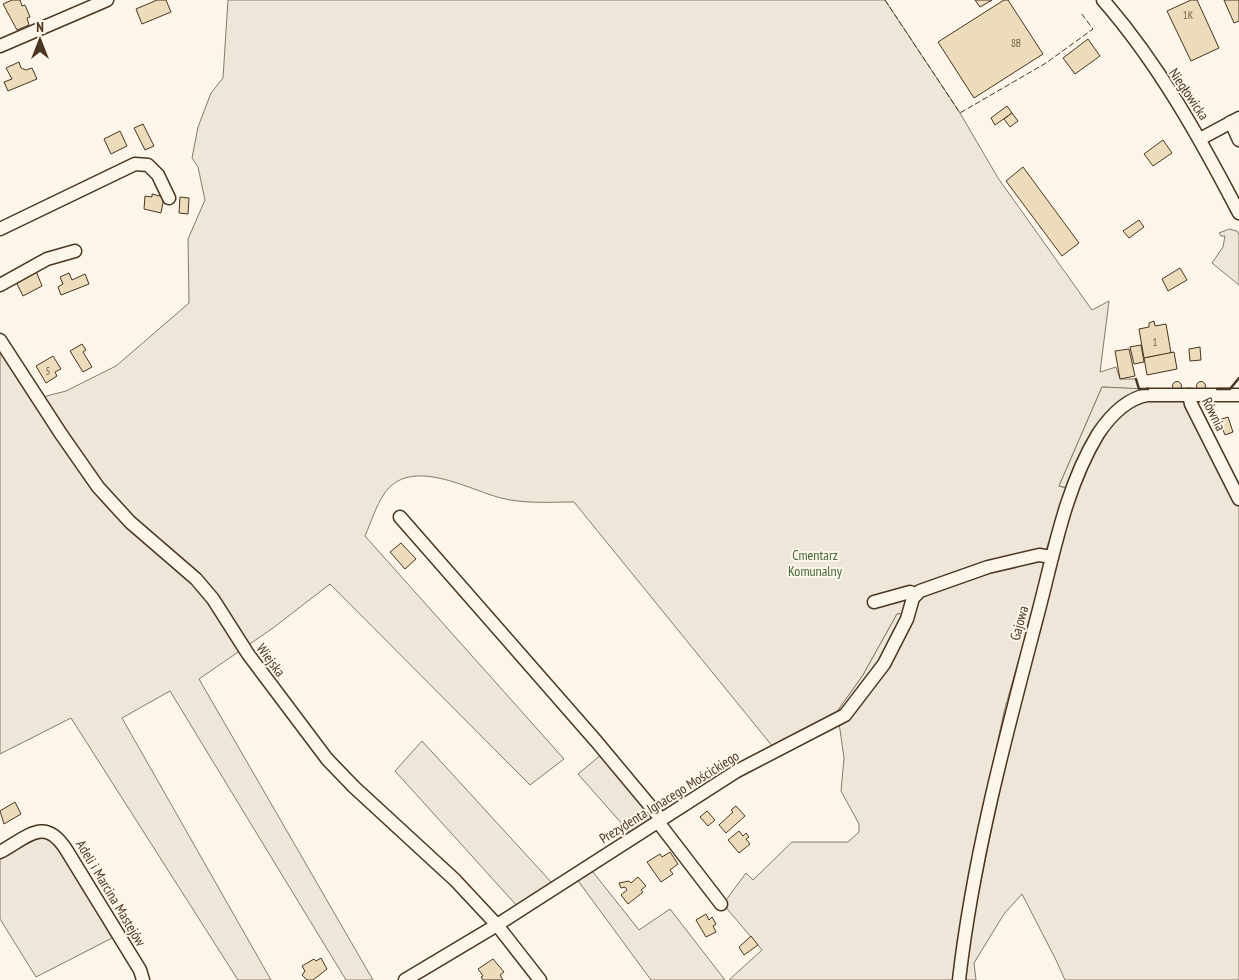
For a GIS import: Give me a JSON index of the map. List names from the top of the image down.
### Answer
{
  "streets": {
    "street": [
      "Niegłowicka",
      "Równia",
      "Gajowa",
      "Wiejska",
      "Prezydenta Ignacego Mościckiego",
      "Adeli i Marcina Mastejów"
    ]
  },
  "crossings": [
    ["Równia", "Gajowa"],
    ["Wiejska", "Prezydenta Ignacego Mościckiego"]
  ],
  "parks": ["Cmentarz Komunalny"],
  "house_numbers": [
    "1K",
    "8B",
    "1",
    "5"
  ],
  "north": "top"
}
